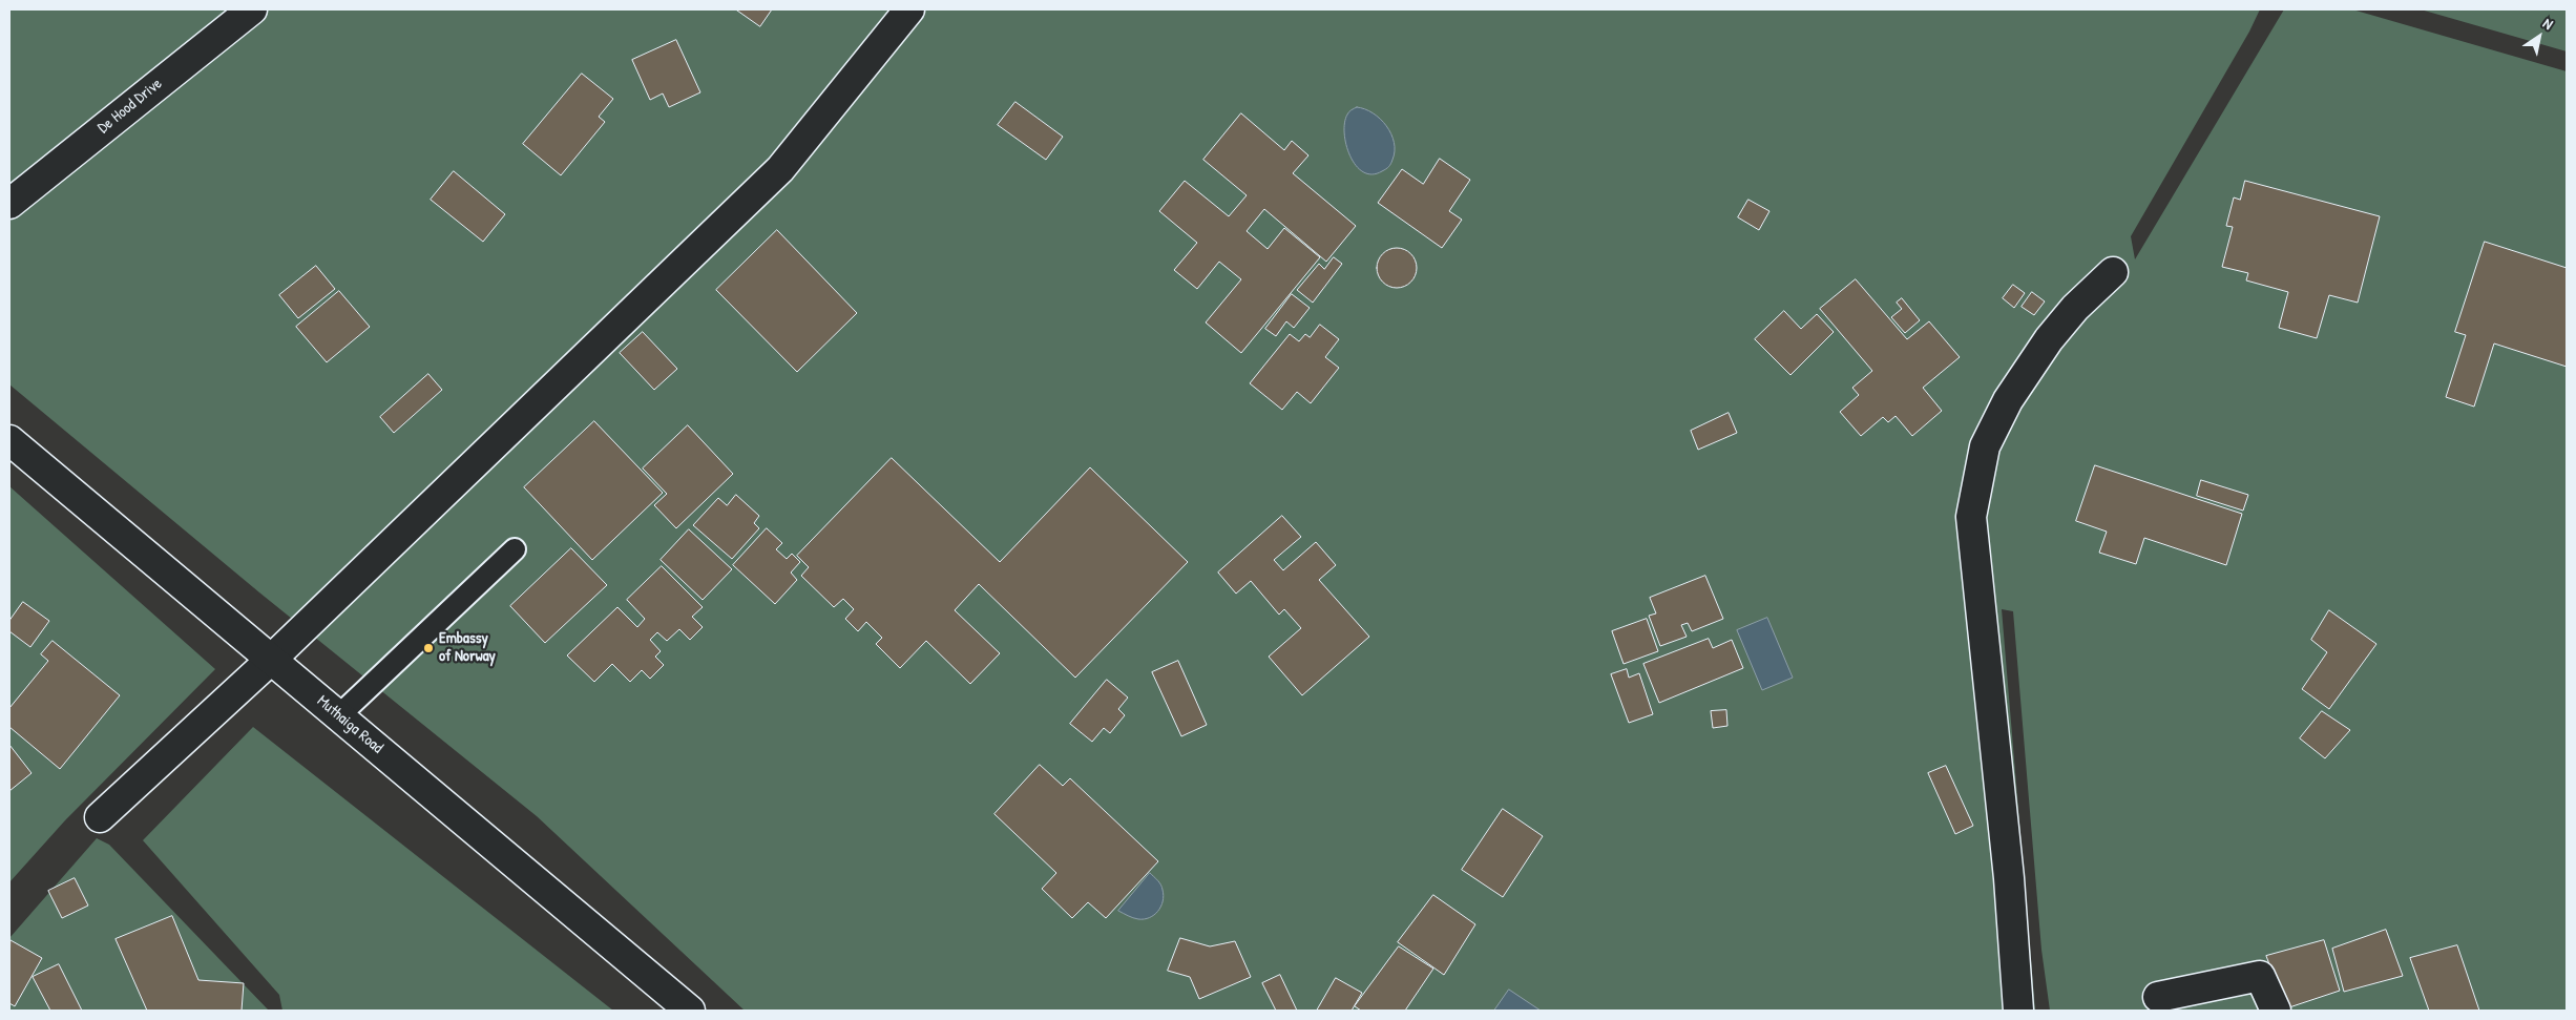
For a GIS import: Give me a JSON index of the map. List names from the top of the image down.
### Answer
{
  "streets": {
    "street": ["De Hood Drive", "Muthaiga Road"]
  },
  "places": ["Embassy of Norway"],
  "north": "top right"
}
